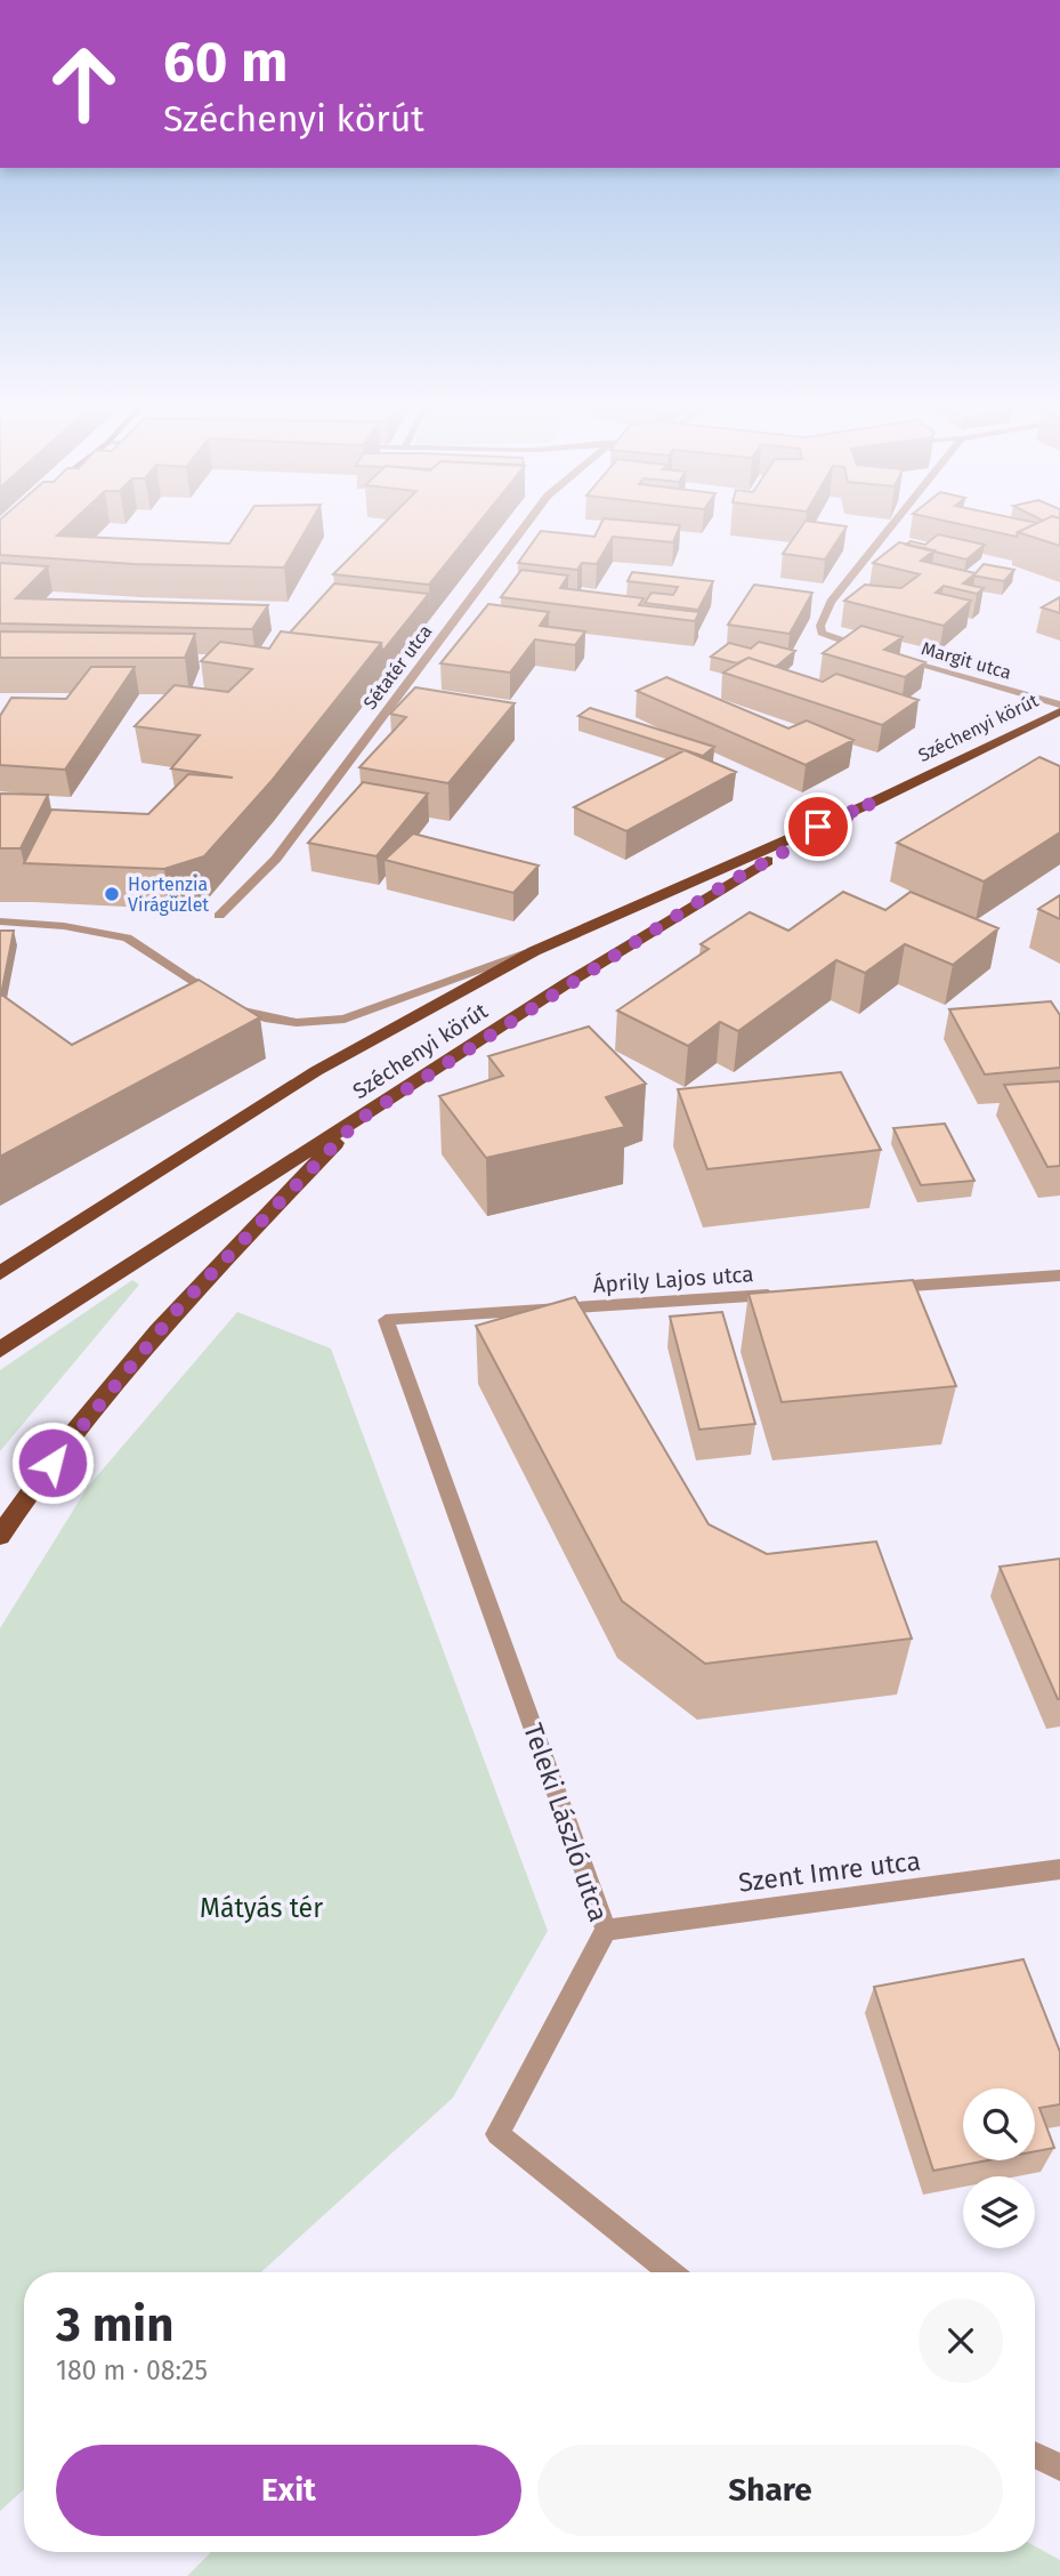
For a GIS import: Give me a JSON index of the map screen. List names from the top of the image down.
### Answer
{
  "streets": {
    "main road": ["Széchenyi körút"],
    "street": [
      "Margit utca",
      "Sétatér utca",
      "Áprily Lajos utca",
      "Teleki László utca",
      "Szent Imre utca"
    ]
  },
  "crossings": [
    ["Áprily Lajos utca", "Teleki László utca"],
    ["Teleki László utca", "Szent Imre utca"]
  ],
  "parks": ["Mátyás tér"],
  "places": ["Hortenzia Virágüzlet"],
  "page": {
    "turn": ["60 m", "Széchenyi körút"],
    "heading": ["3 min", "180 m · 08:25"],
    "buttons": ["Exit", "Share"]
  }
}
